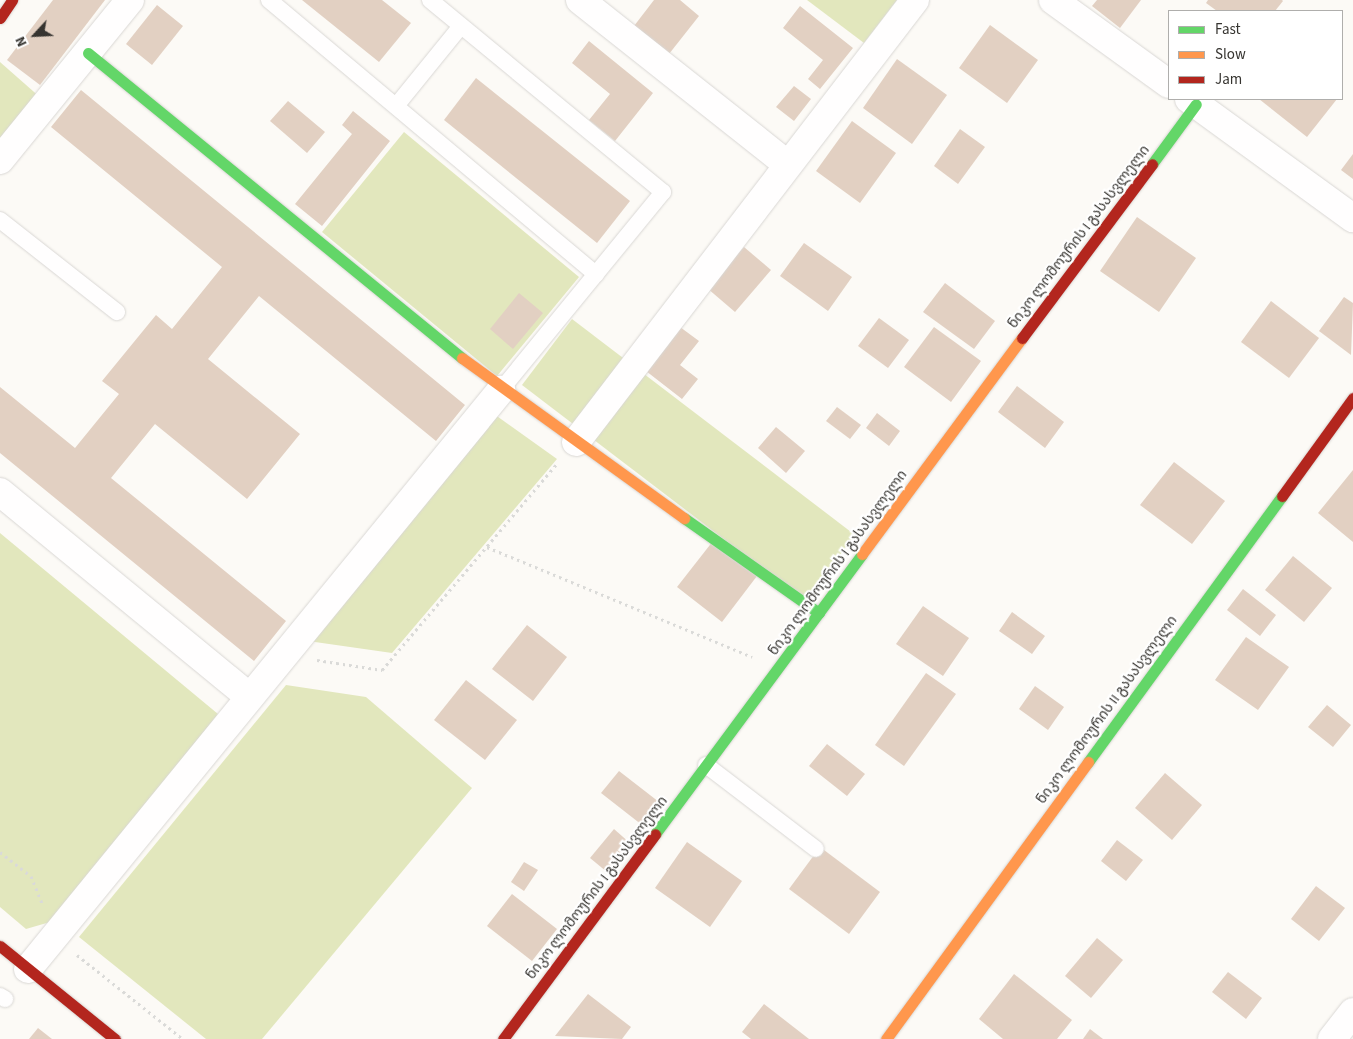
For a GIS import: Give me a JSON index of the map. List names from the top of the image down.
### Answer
{
  "streets": {
    "street": ["ნიკო ლომოურის I გასასვლელი", "ნიკო ლომოურის II გასასვლელი"]
  },
  "legend": ["Fast", "Slow", "Jam"],
  "north": "bottom left"
}
